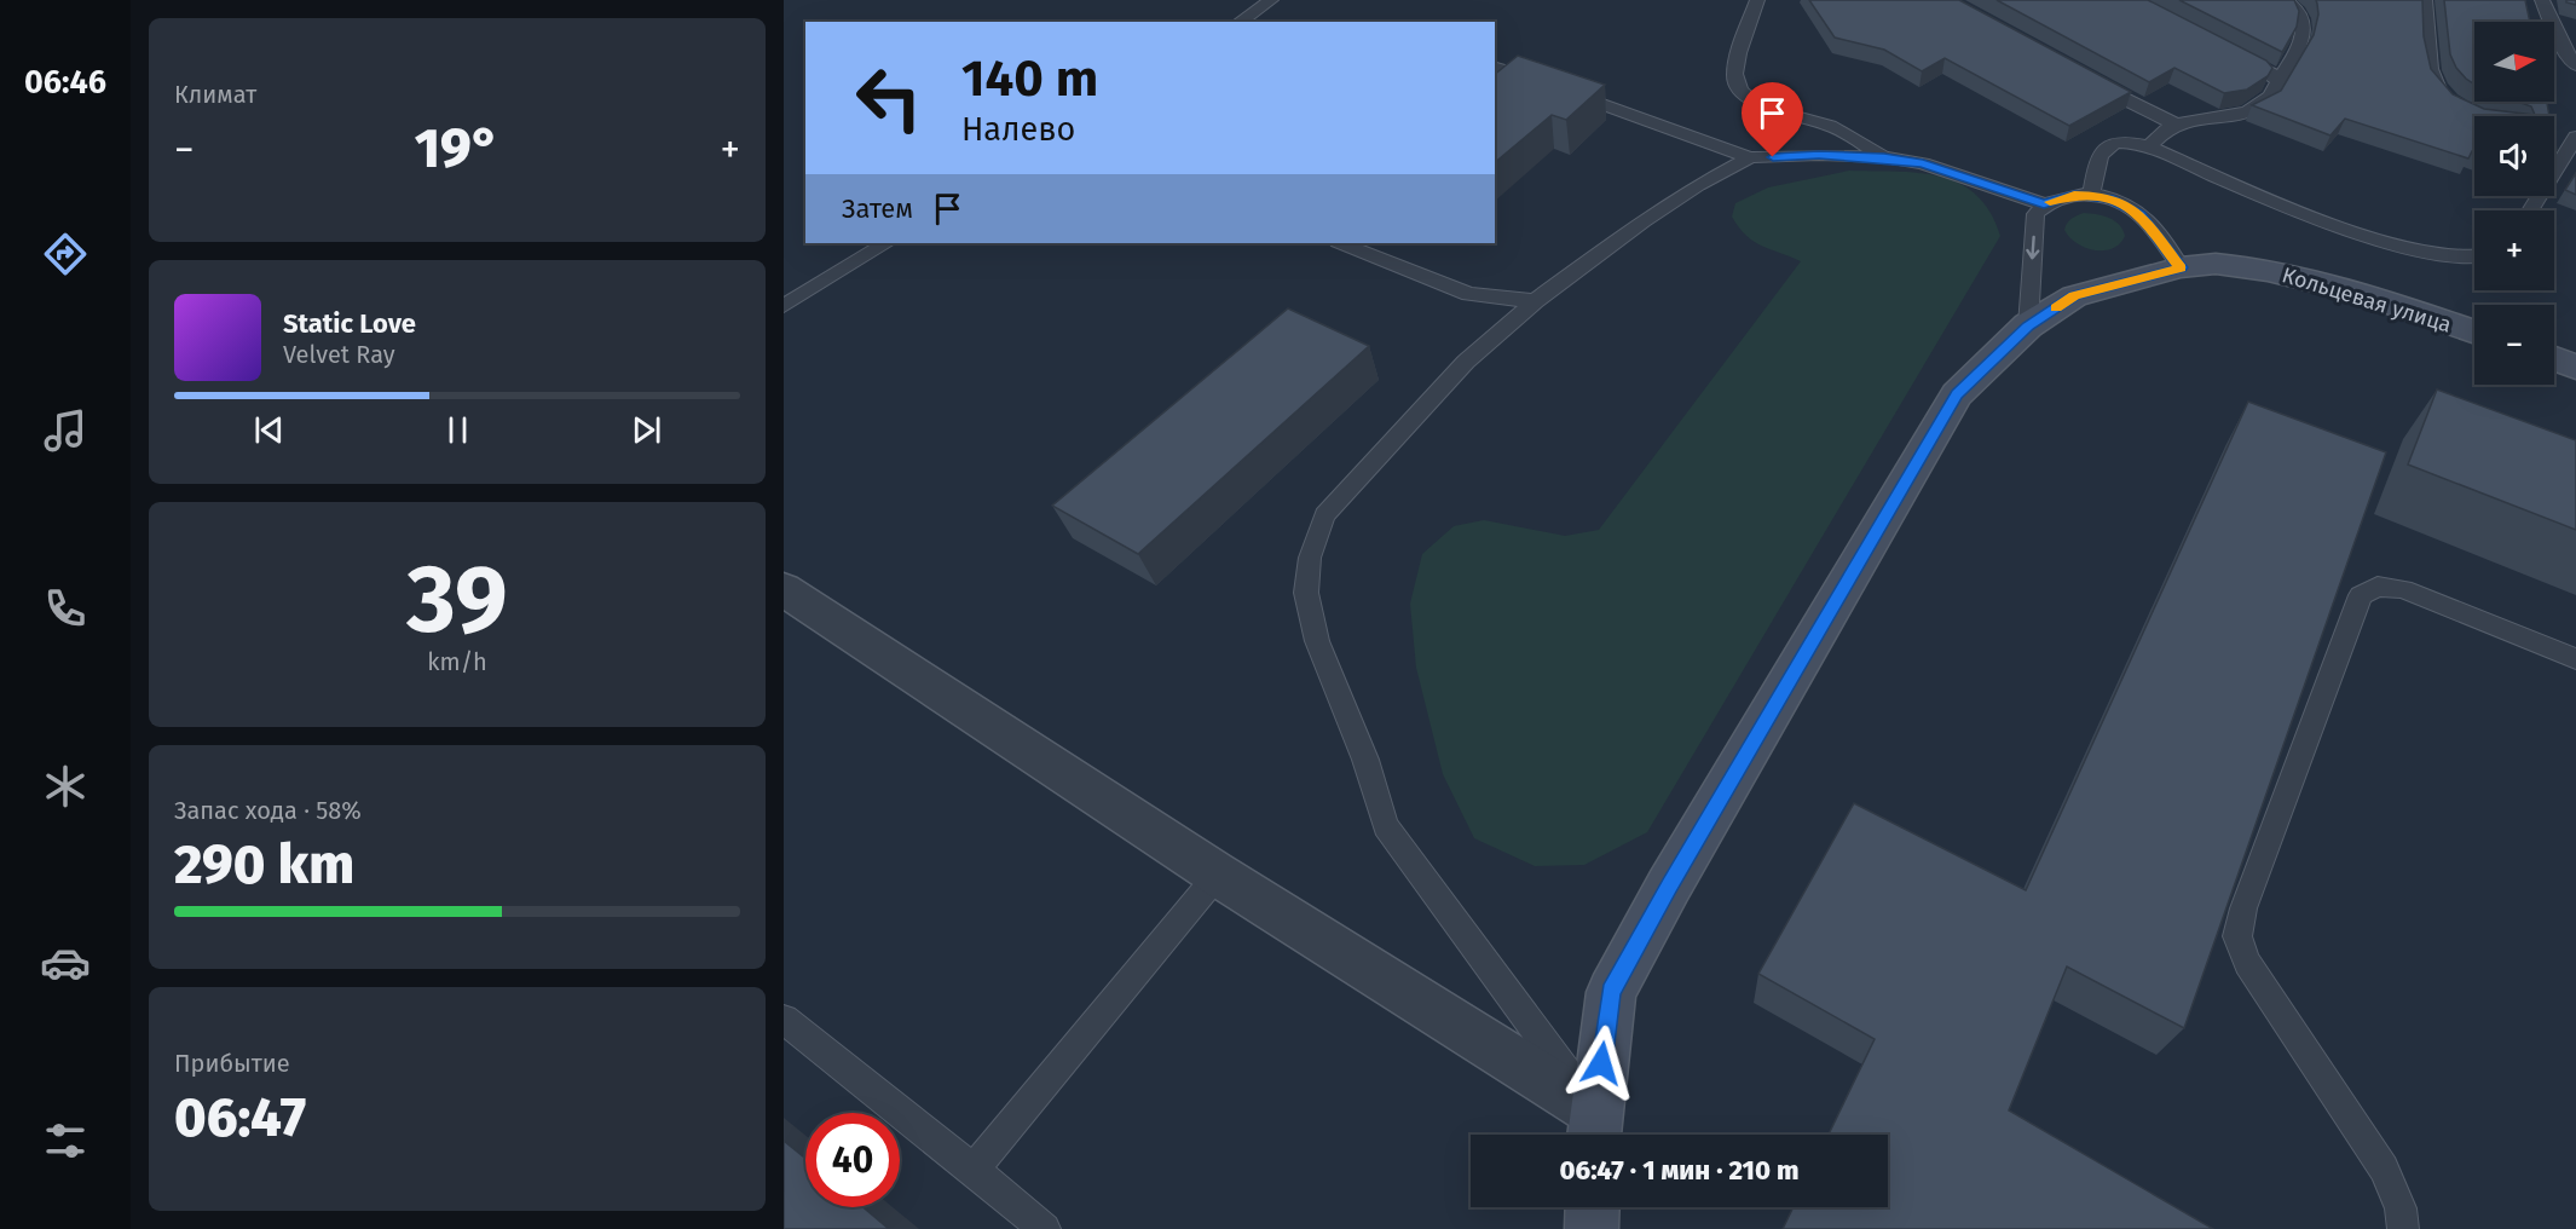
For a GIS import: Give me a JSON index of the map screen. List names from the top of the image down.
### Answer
{
  "streets": {
    "street": ["Кольцевая улица"]
  },
  "north": "right",
  "page": {
    "tabs": "06:46",
    "tile": [
      "Климат",
      ["39", "km/h"],
      ["Запас хода · 58%", "290 km"],
      ["Прибытие", "06:47"]
    ],
    "map_buttons": ["+", "−"],
    "turn": ["140 m", "Налево"],
    "heat": ["−", "19°", "+"],
    "then": "Затем",
    "song": ["Static Love", "Velvet Ray"],
    "limit": "40",
    "trip": "06:47 · 1 мин · 210 m"
  }
}
